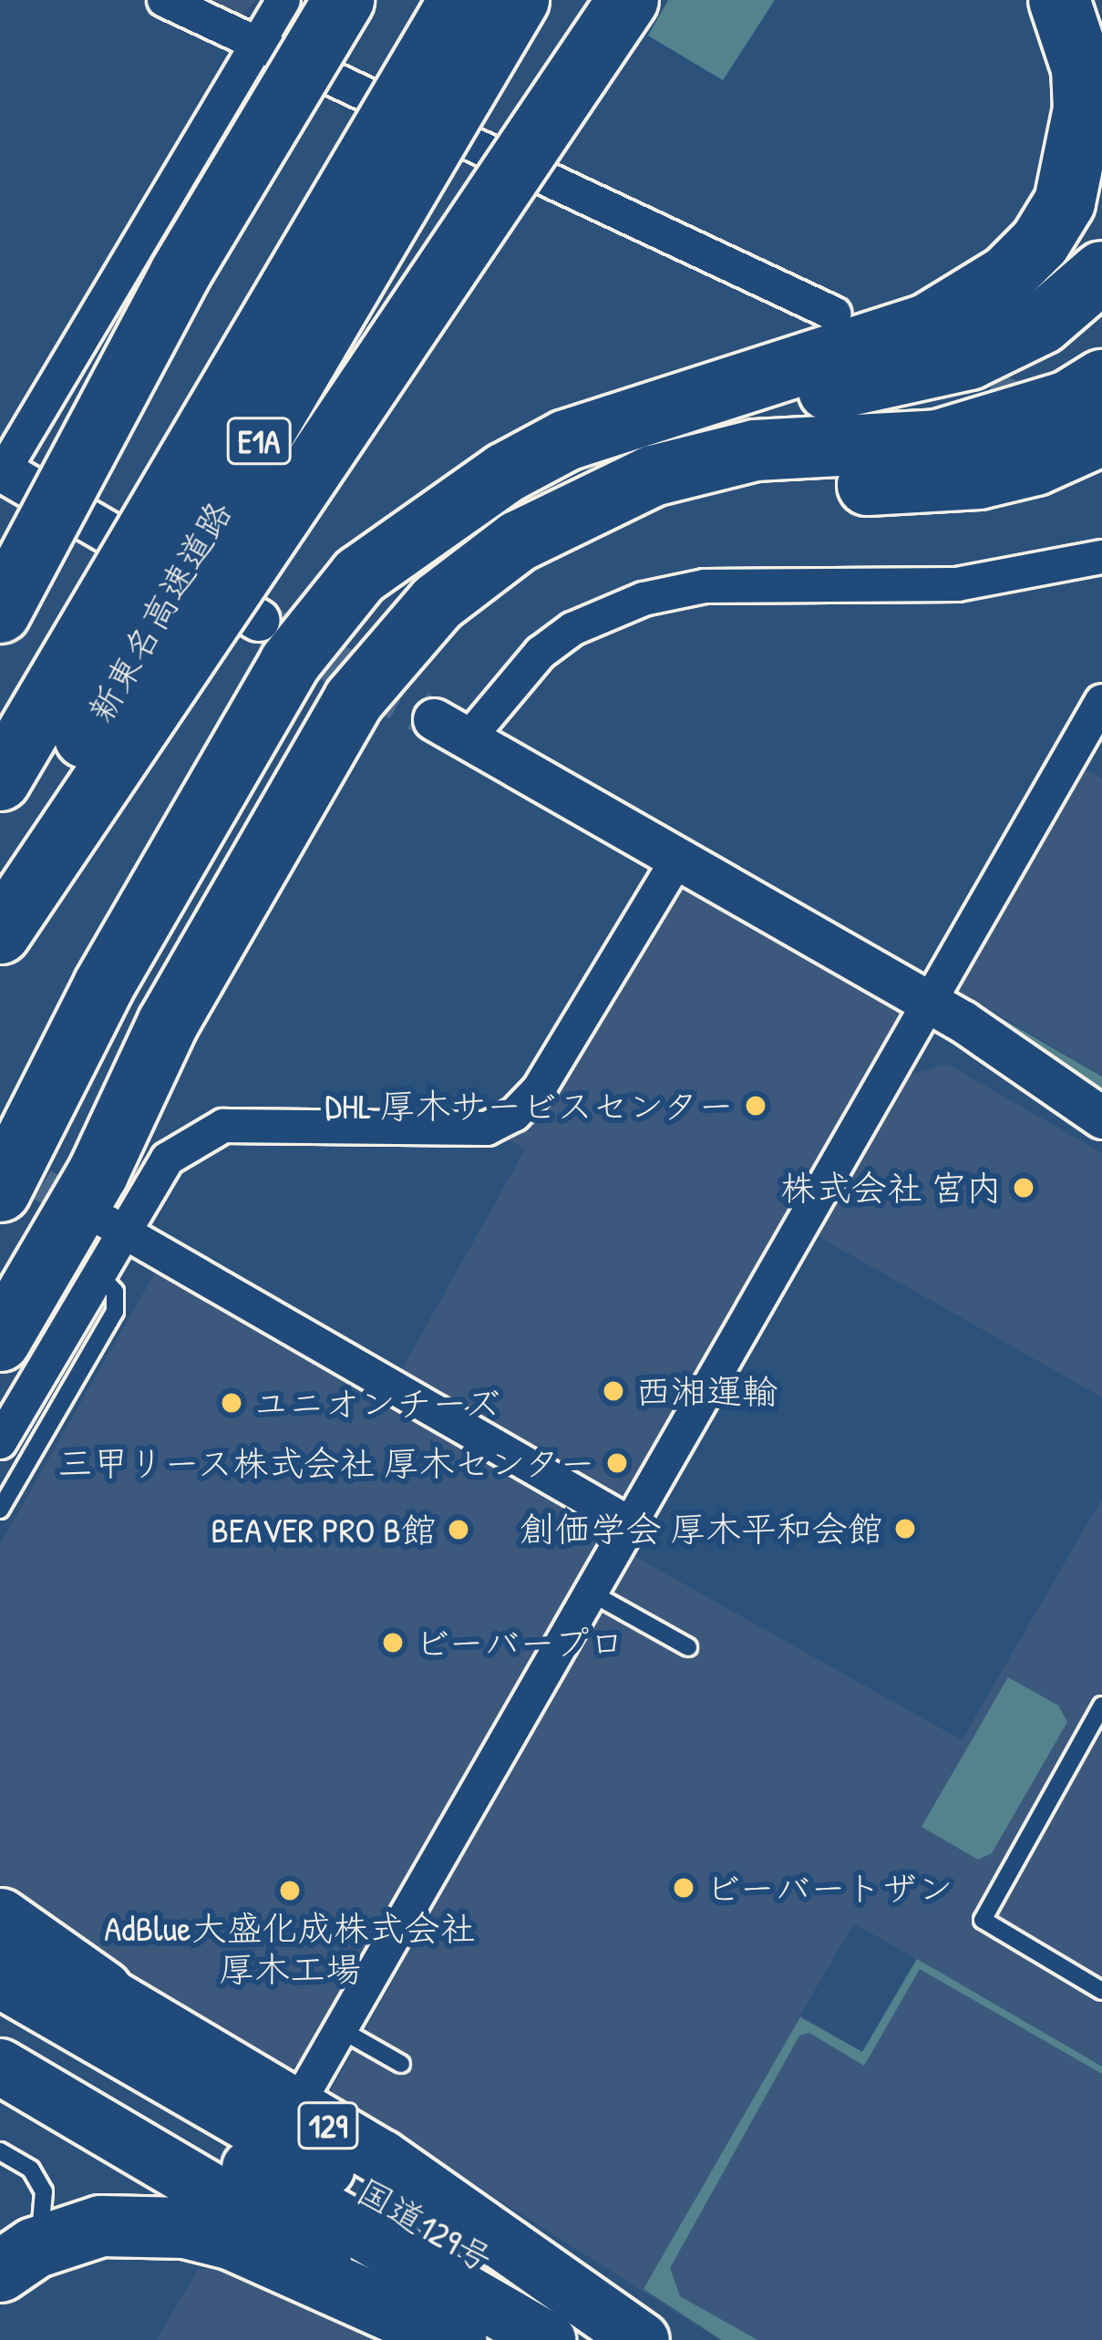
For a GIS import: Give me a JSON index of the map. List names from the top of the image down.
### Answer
{
  "streets": {
    "highway": [
      "E1A",
      "新東名高速道路",
      "129",
      "国道129号"
    ]
  },
  "places": [
    "DHL 厚木サービスセンター",
    "株式会社 宮内",
    "西湘運輸",
    "ユニオンチーズ",
    "三甲リース株式会社 厚木センター",
    "創価学会 厚木平和会館",
    "BEAVER PRO B館",
    "ビーバープロ",
    "ビーバートザン",
    "AdBlue大盛化成株式会社 厚木工場"
  ]
}
